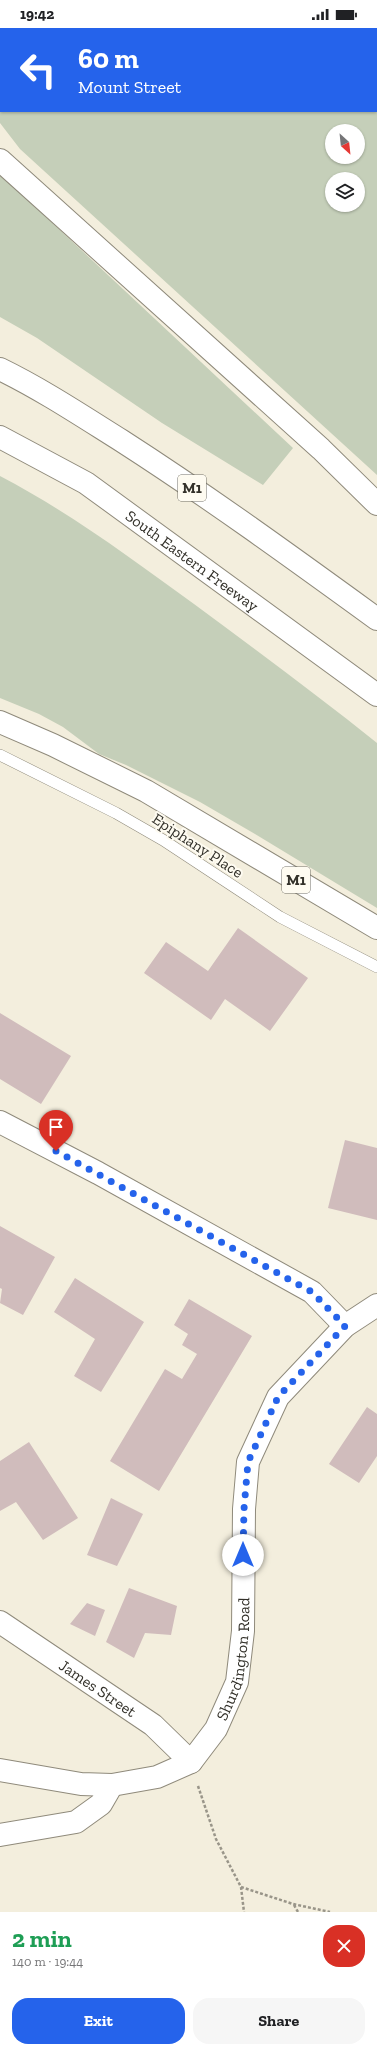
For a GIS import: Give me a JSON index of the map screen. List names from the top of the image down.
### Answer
{
  "streets": {
    "main road": [
      "M1",
      "South Eastern Freeway",
      "Shurdington Road",
      "James Street"
    ],
    "lane": ["Epiphany Place"]
  },
  "crossings": [
    ["Shurdington Road", "James Street"]
  ],
  "north": "bottom right",
  "page": {
    "status": "19:42",
    "turn": ["60 m", "Mount Street"],
    "heading": ["2 min", "140 m · 19:44"],
    "buttons": ["Exit", "Share"]
  }
}
